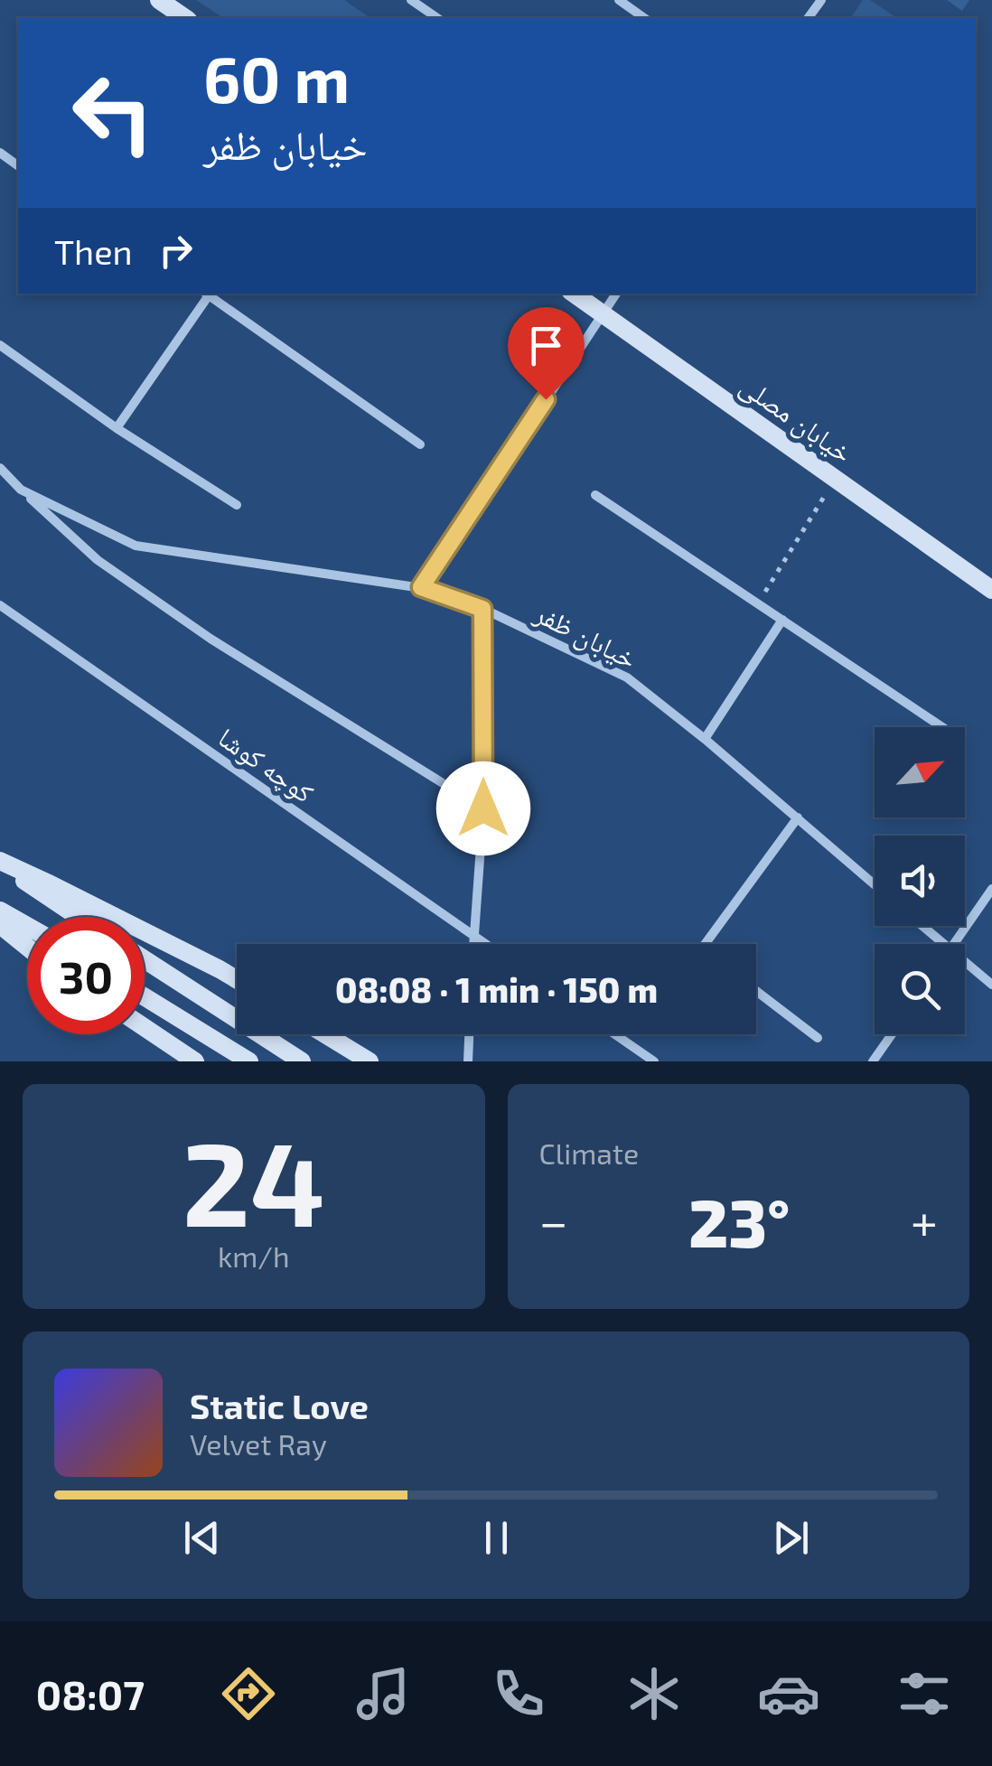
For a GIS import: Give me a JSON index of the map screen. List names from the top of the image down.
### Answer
{
  "streets": {
    "street": ["خیابان مصلی", "خیابان ظفر", "کوچه کوشا"]
  },
  "north": "top right",
  "page": {
    "turn": ["60 m", "خیابان ظفر"],
    "then": "Then",
    "limit": "30",
    "trip": "08:08 · 1 min · 150 m",
    "tile": [
      ["24", "km/h"],
      "Climate"
    ],
    "heat": ["−", "23°", "+"],
    "song": ["Static Love", "Velvet Ray"],
    "tabs": "08:07"
  }
}
